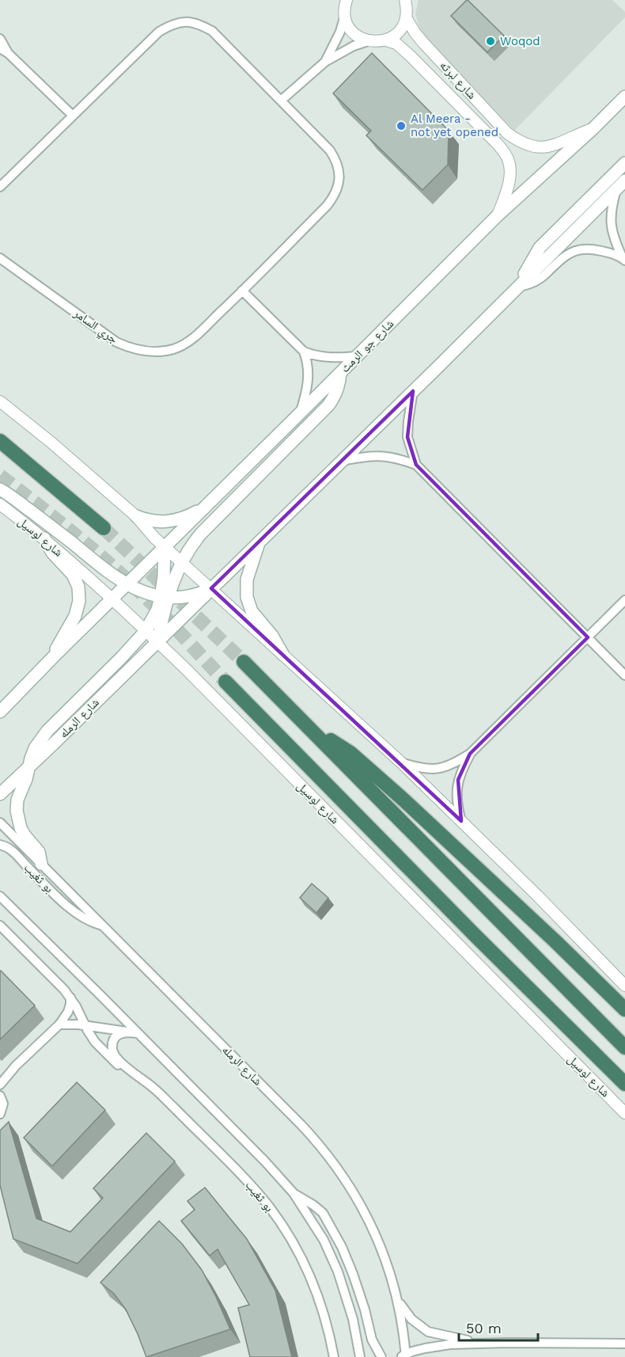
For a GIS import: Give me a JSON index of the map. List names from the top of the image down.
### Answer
{
  "streets": {
    "highway": ["شارع لوسيل"],
    "main road": ["شارع جو الرمث", "شارع الرمله"],
    "street": ["شارع لبرثه", "جري السامر", "بو ثغيب"]
  },
  "crossings": [
    ["شارع لبرثه", "شارع جو الرمث"],
    ["شارع جو الرمث", "شارع لوسيل"],
    ["شارع لوسيل", "شارع الرمله"],
    ["شارع الرمله", "بو ثغيب"]
  ],
  "places": ["Woqod", "Al Meera - not yet opened"],
  "scale_bar": "50 m"
}
